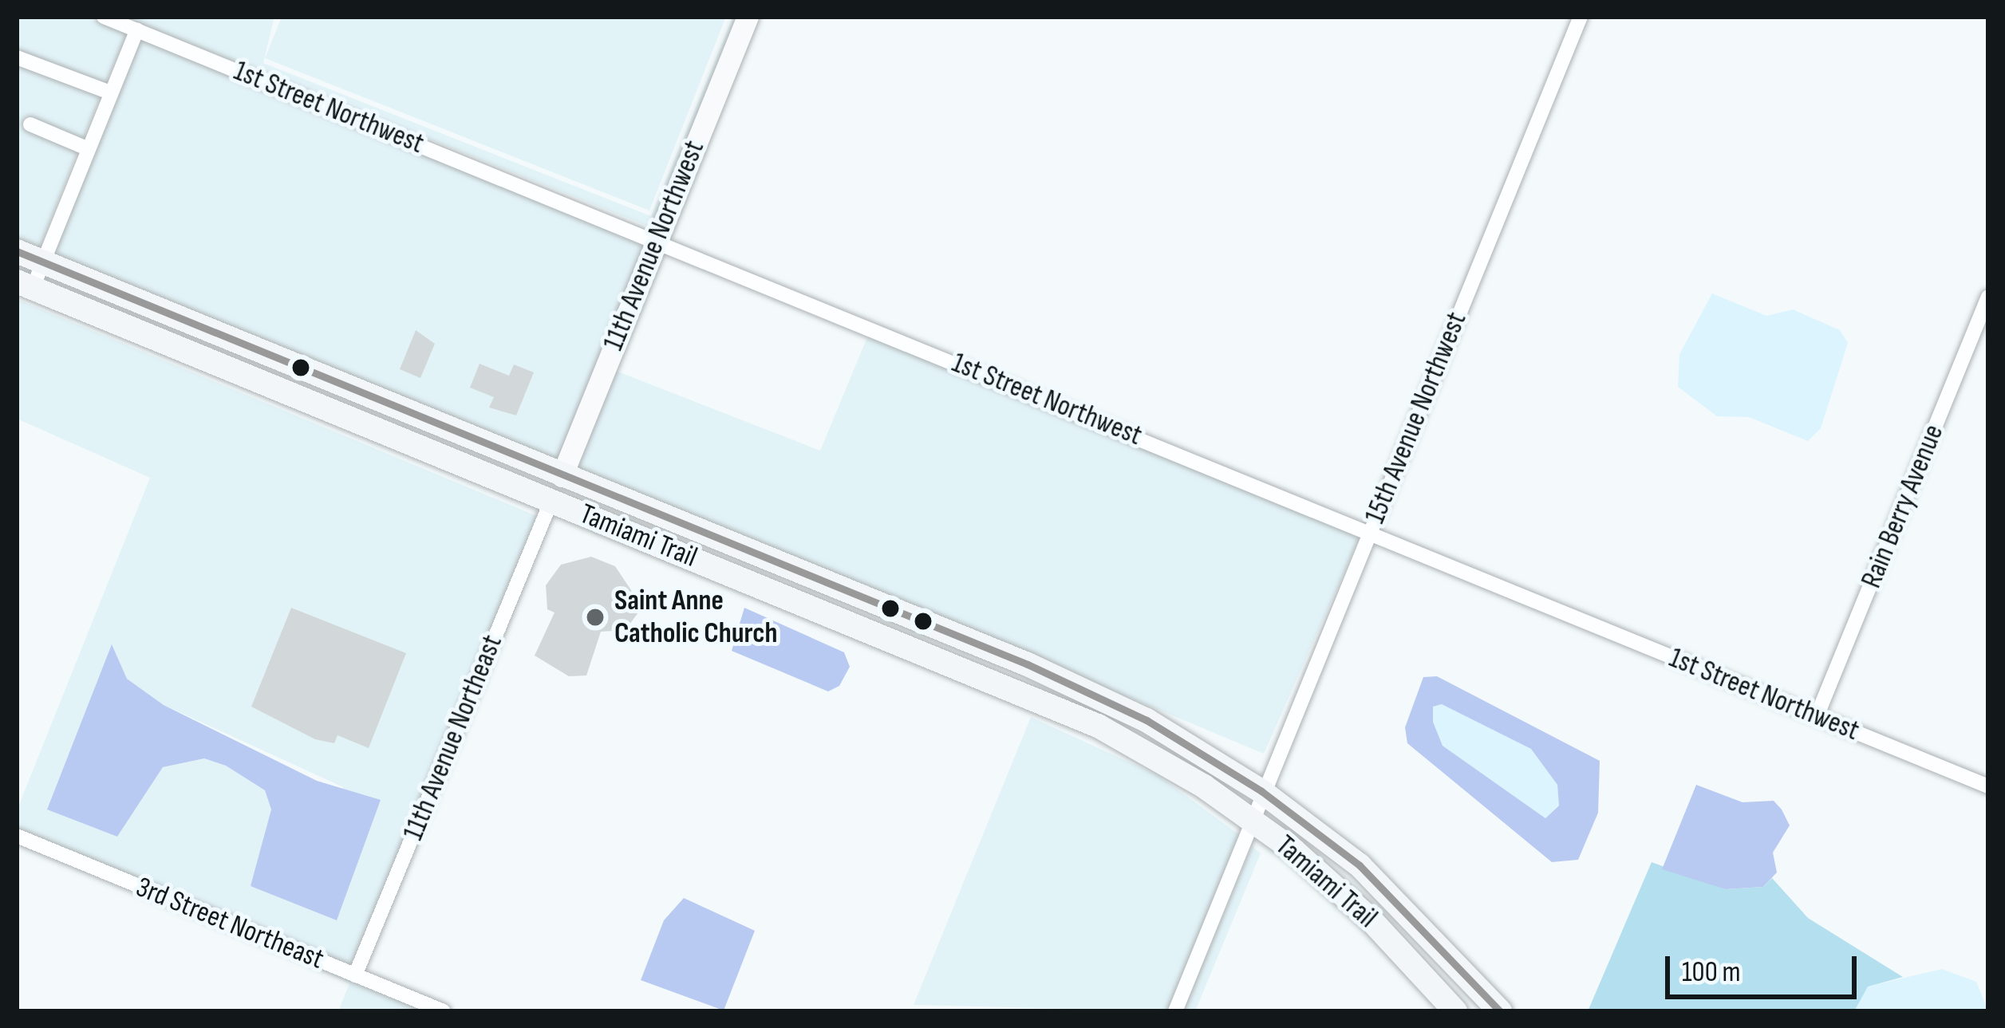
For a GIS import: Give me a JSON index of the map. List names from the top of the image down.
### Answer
{
  "streets": {
    "main road": ["Tamiami Trail"],
    "street": [
      "1st Street Northwest",
      "11th Avenue Northwest",
      "15th Avenue Northwest",
      "Rain Berry Avenue",
      "11th Avenue Northeast",
      "3rd Street Northeast"
    ]
  },
  "crossings": [
    ["1st Street Northwest", "11th Avenue Northwest"],
    ["1st Street Northwest", "15th Avenue Northwest"],
    ["1st Street Northwest", "Rain Berry Avenue"],
    ["11th Avenue Northwest", "Tamiami Trail"],
    ["15th Avenue Northwest", "Tamiami Trail"],
    ["Tamiami Trail", "11th Avenue Northeast"],
    ["11th Avenue Northeast", "3rd Street Northeast"]
  ],
  "places": ["Saint Anne Catholic Church"],
  "scale_bar": "100 m"
}
